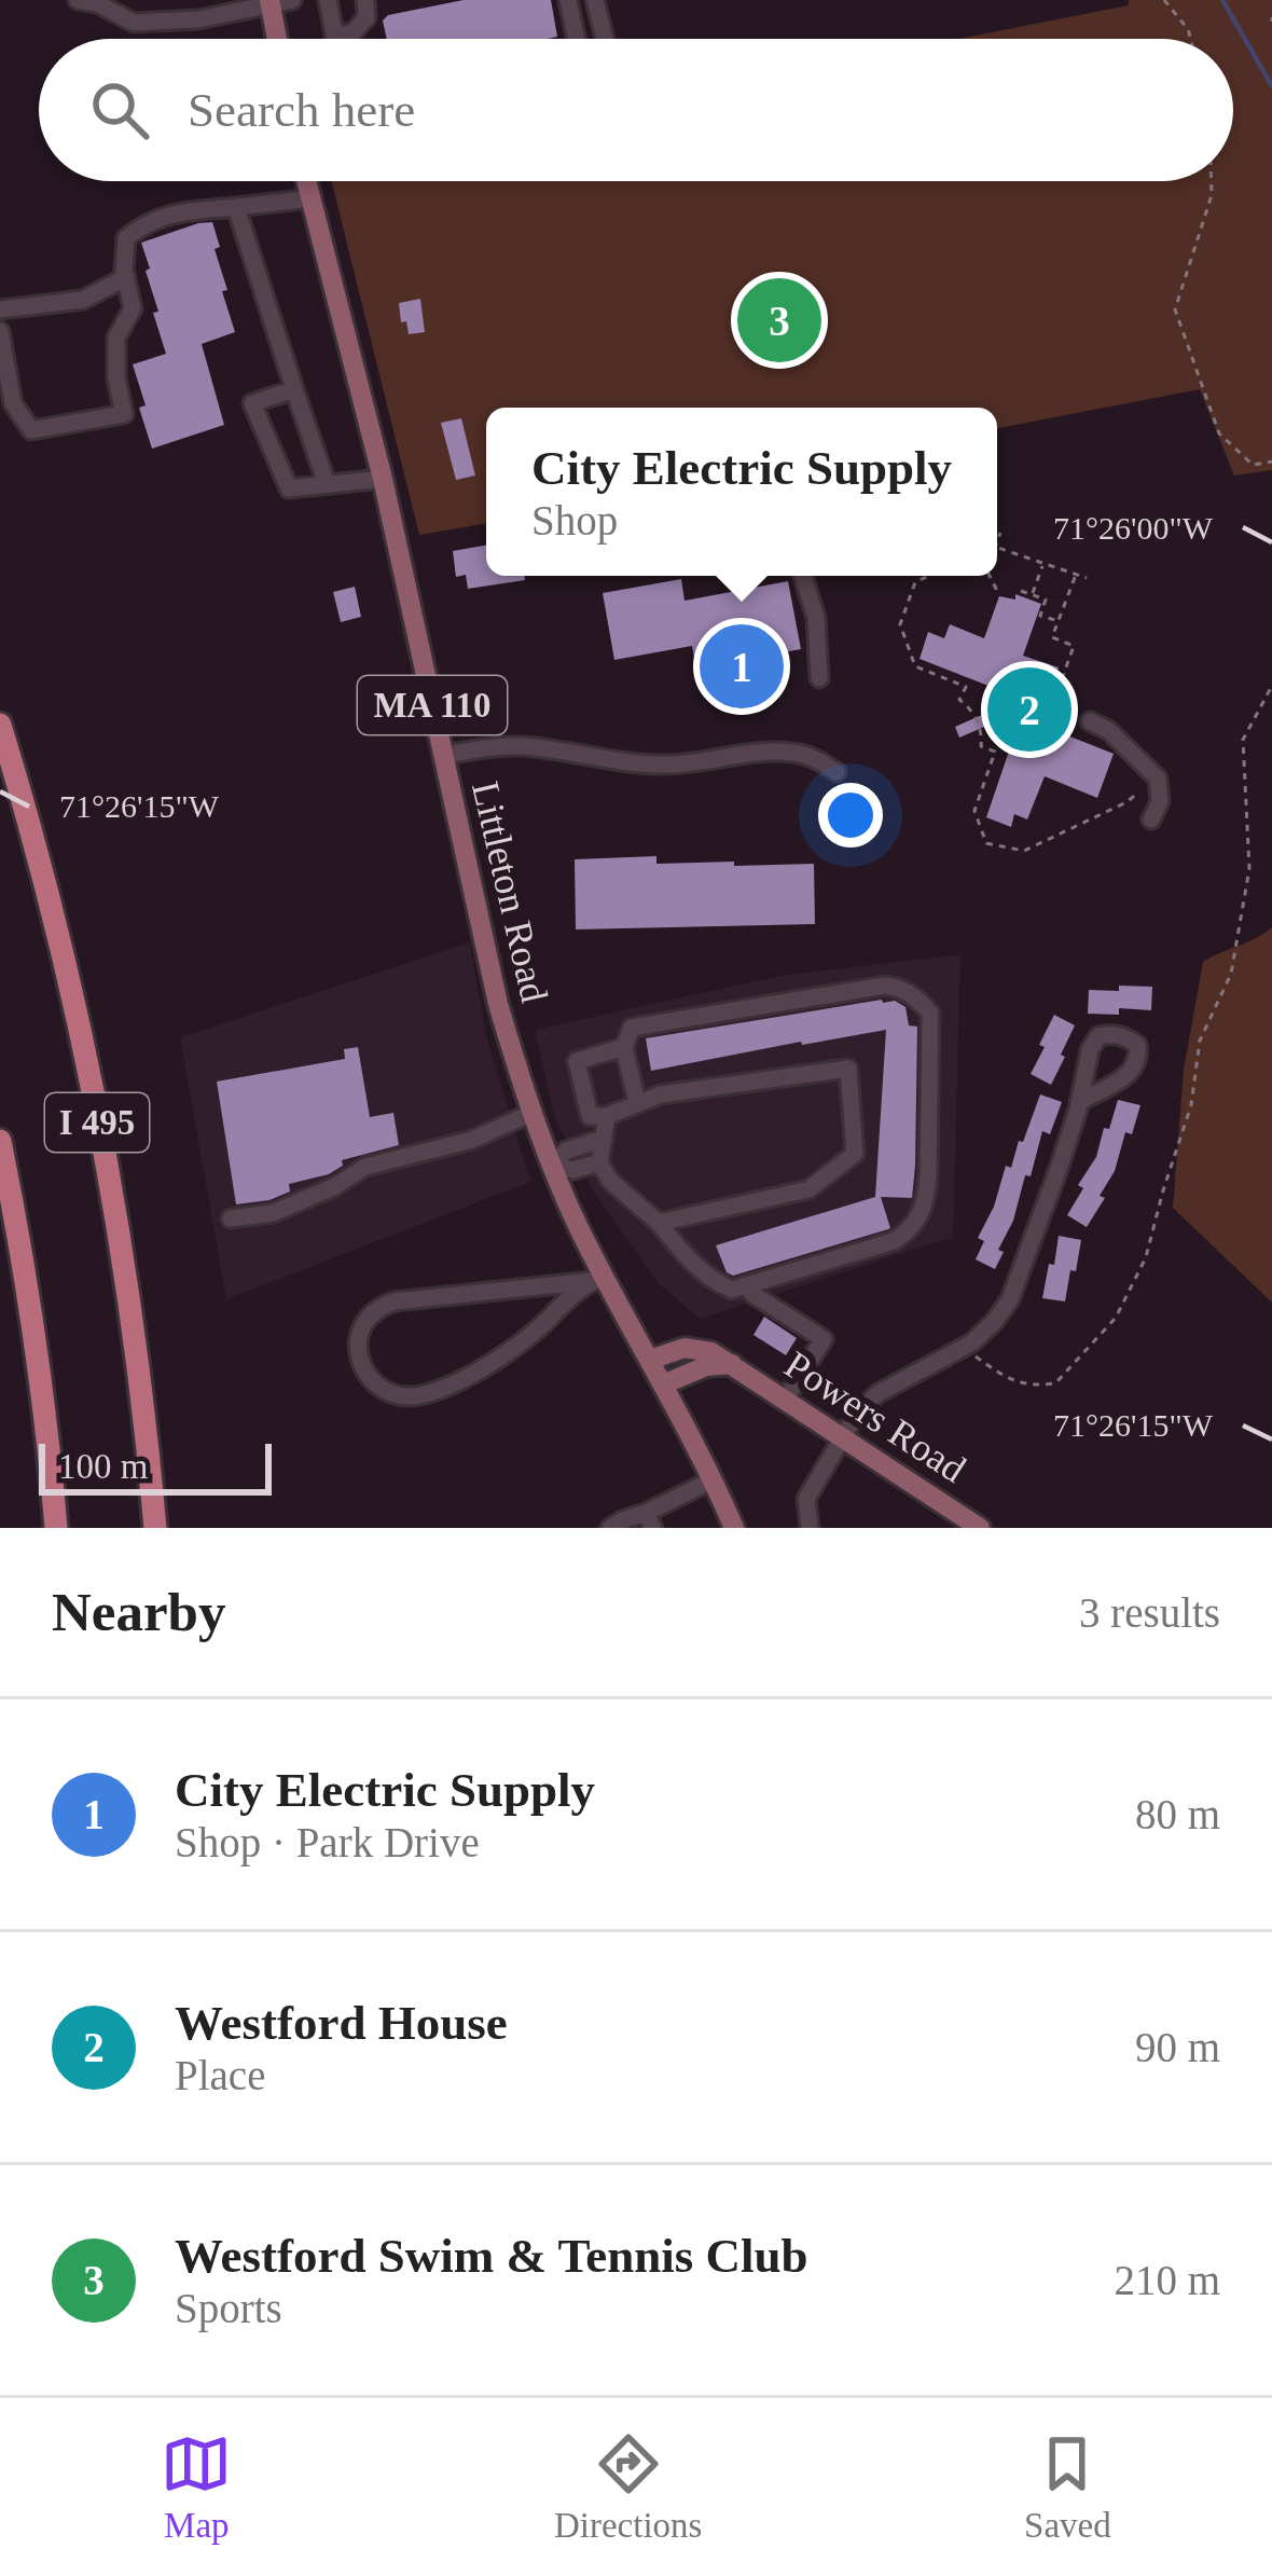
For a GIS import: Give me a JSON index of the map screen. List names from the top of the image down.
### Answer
{
  "streets": {
    "highway": ["I 495"],
    "main road": ["MA 110", "Littleton Road", "Powers Road"]
  },
  "crossings": [
    ["Littleton Road", "Powers Road"]
  ],
  "scale_bar": "100 m",
  "page": {
    "search": "Search here",
    "pins": ["3", "1", "2"],
    "popup": ["City Electric Supply", "Shop"],
    "scale": "100 m",
    "heading": ["Nearby", "3 results"],
    "list": [
      {
        "mark": "1",
        "name": "City Electric Supply",
        "note": "Shop · Park Drive",
        "value": "80 m"
      },
      {
        "mark": "2",
        "name": "Westford House",
        "note": "Place",
        "value": "90 m"
      },
      {
        "mark": "3",
        "name": "Westford Swim & Tennis Club",
        "note": "Sports",
        "value": "210 m"
      }
    ],
    "nav": ["Map", "Directions", "Saved"]
  },
  "coordinates": ["71°26'00\"W", "71°26'15\"W"]
}
